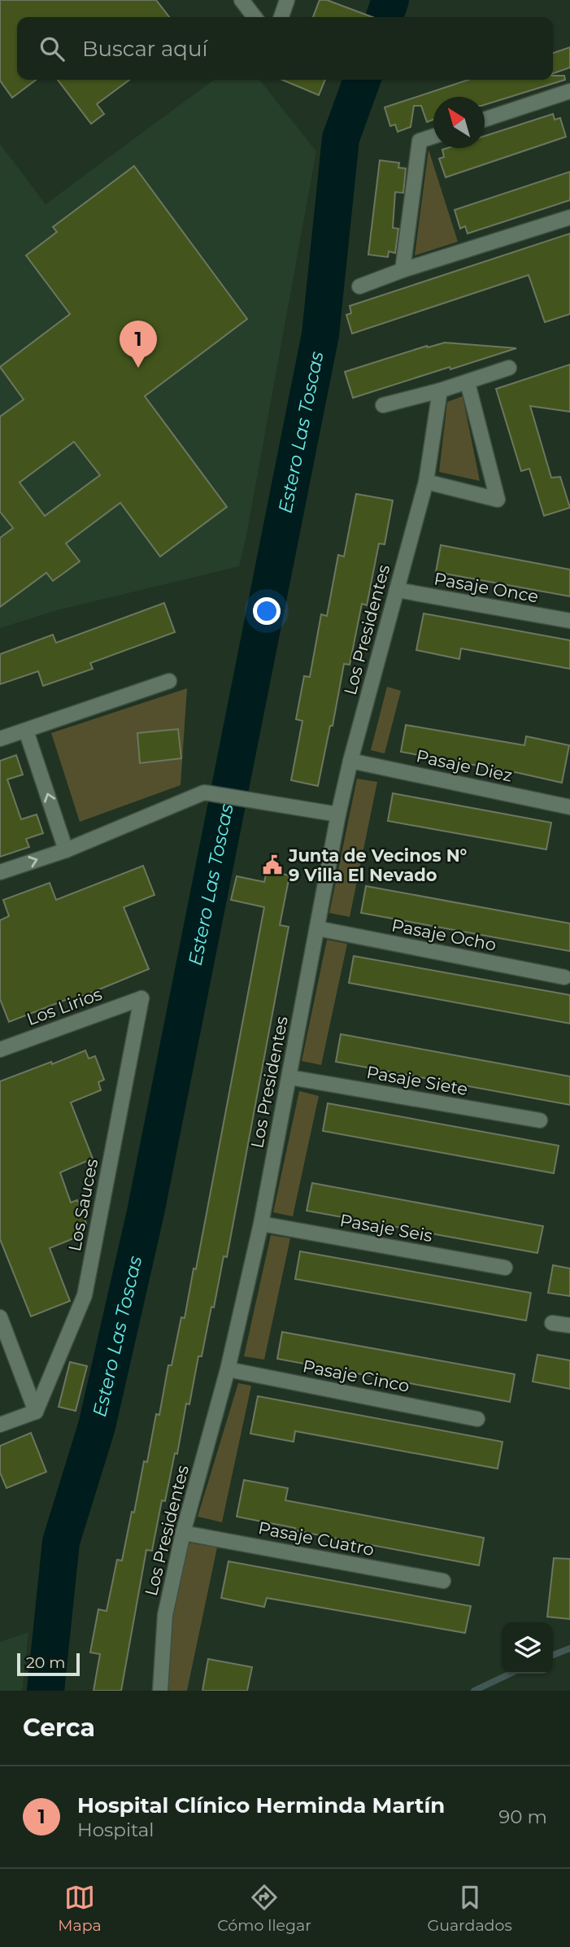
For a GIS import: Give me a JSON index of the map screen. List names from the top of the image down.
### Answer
{
  "streets": {
    "street": [
      "Pasaje Once",
      "Los Presidentes",
      "Pasaje Diez",
      "Pasaje Ocho",
      "Los Lirios",
      "Pasaje Siete",
      "Los Sauces",
      "Pasaje Seis",
      "Pasaje Cinco",
      "Pasaje Cuatro"
    ]
  },
  "crossings": [
    ["Pasaje Once", "Los Presidentes"],
    ["Los Presidentes", "Pasaje Diez"],
    ["Los Presidentes", "Pasaje Ocho"],
    ["Los Presidentes", "Pasaje Siete"],
    ["Los Presidentes", "Pasaje Seis"],
    ["Los Presidentes", "Pasaje Cinco"],
    ["Los Presidentes", "Pasaje Cuatro"],
    ["Los Lirios", "Los Sauces"]
  ],
  "water": ["Estero Las Toscas"],
  "places": {
    "public building": ["Junta de Vecinos N° 9 Villa El Nevado"]
  },
  "scale_bar": "20 m",
  "north": "top left",
  "page": {
    "search": "Buscar aquí",
    "pins": "1",
    "scale": "20 m",
    "heading": "Cerca",
    "list": [
      {
        "mark": "1",
        "name": "Hospital Clínico Herminda Martín",
        "note": "Hospital",
        "value": "90 m"
      }
    ],
    "nav": ["Mapa", "Cómo llegar", "Guardados"]
  }
}
